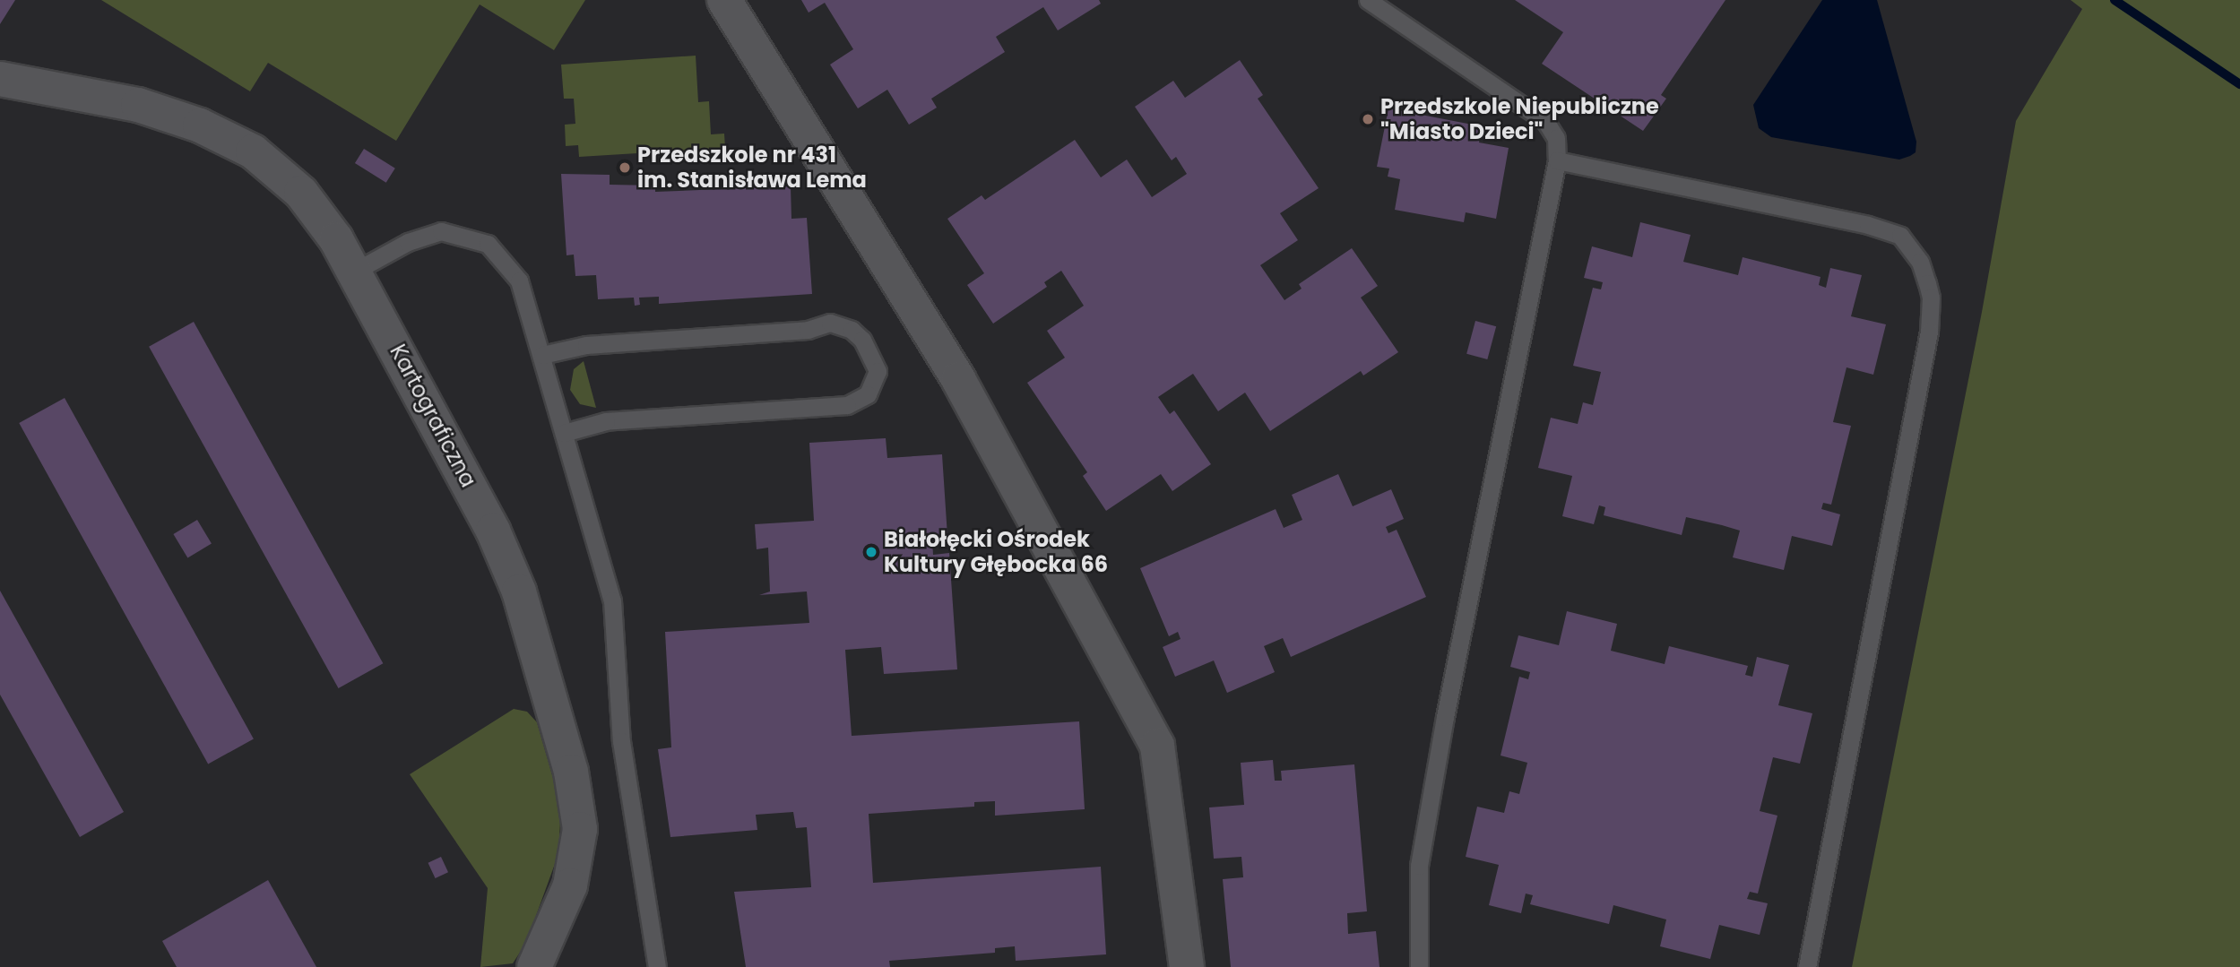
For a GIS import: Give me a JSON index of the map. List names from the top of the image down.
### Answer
{
  "streets": {
    "street": ["Kartograficzna"]
  },
  "places": ["Przedszkole Niepubliczne \"Miasto Dzieci\"", "Przedszkole nr 431 im. Stanisława Lema", "Białołęcki Ośrodek Kultury Głębocka 66"]
}
